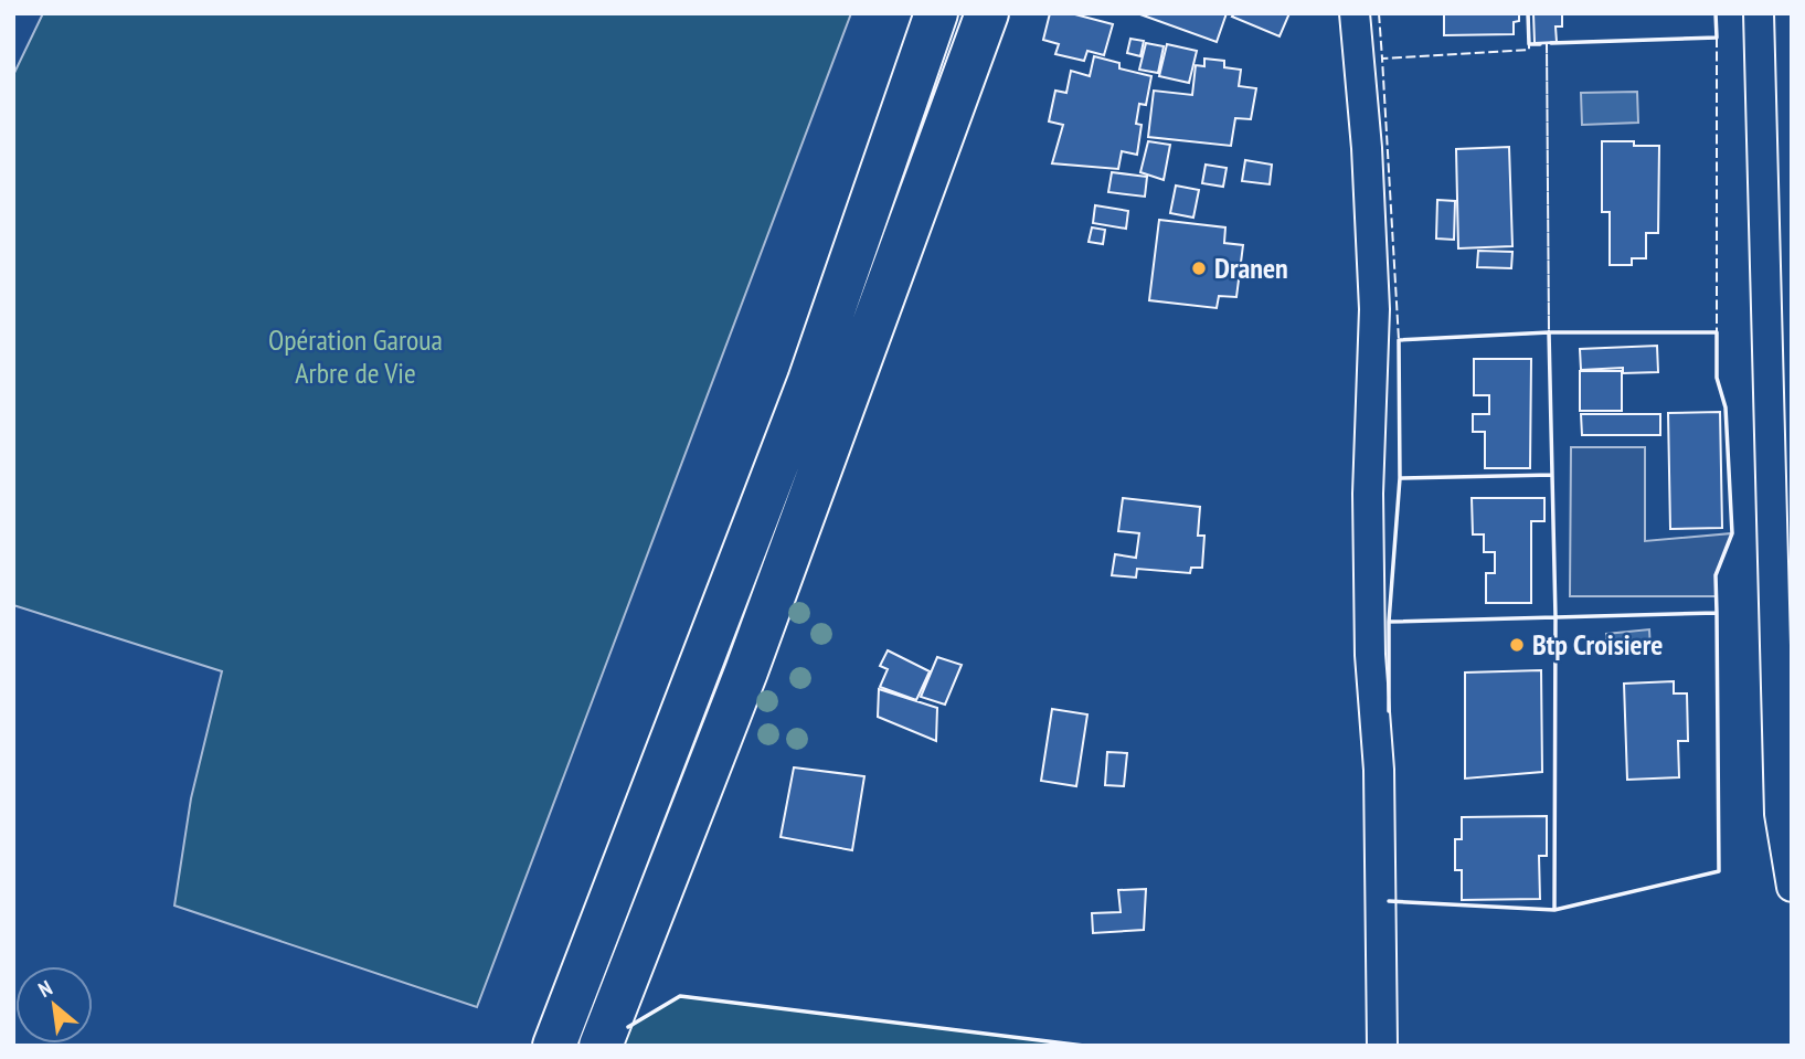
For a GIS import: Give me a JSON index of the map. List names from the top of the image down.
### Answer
{
  "parks": ["Opération Garoua Arbre de Vie"],
  "places": ["Dranen", "Btp Croisiere"],
  "north": "top left"
}
